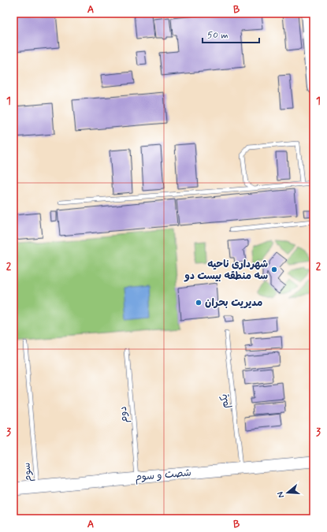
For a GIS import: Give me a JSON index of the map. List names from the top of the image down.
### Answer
{
  "streets": {
    "street": ["شصت و سوم"],
    "lane": ["یکم", "دوم", "سوم"]
  },
  "crossings": [
    ["یکم", "شصت و سوم"],
    ["دوم", "شصت و سوم"],
    ["سوم", "شصت و سوم"]
  ],
  "places": ["شهرداری ناحیه سه منطقه بیست دو", "مدیریت بحران"],
  "scale_bar": "50 m",
  "north": "left",
  "grid": {
    "columns": ["A", "B"],
    "rows": ["1", "2", "3"]
  }
}
